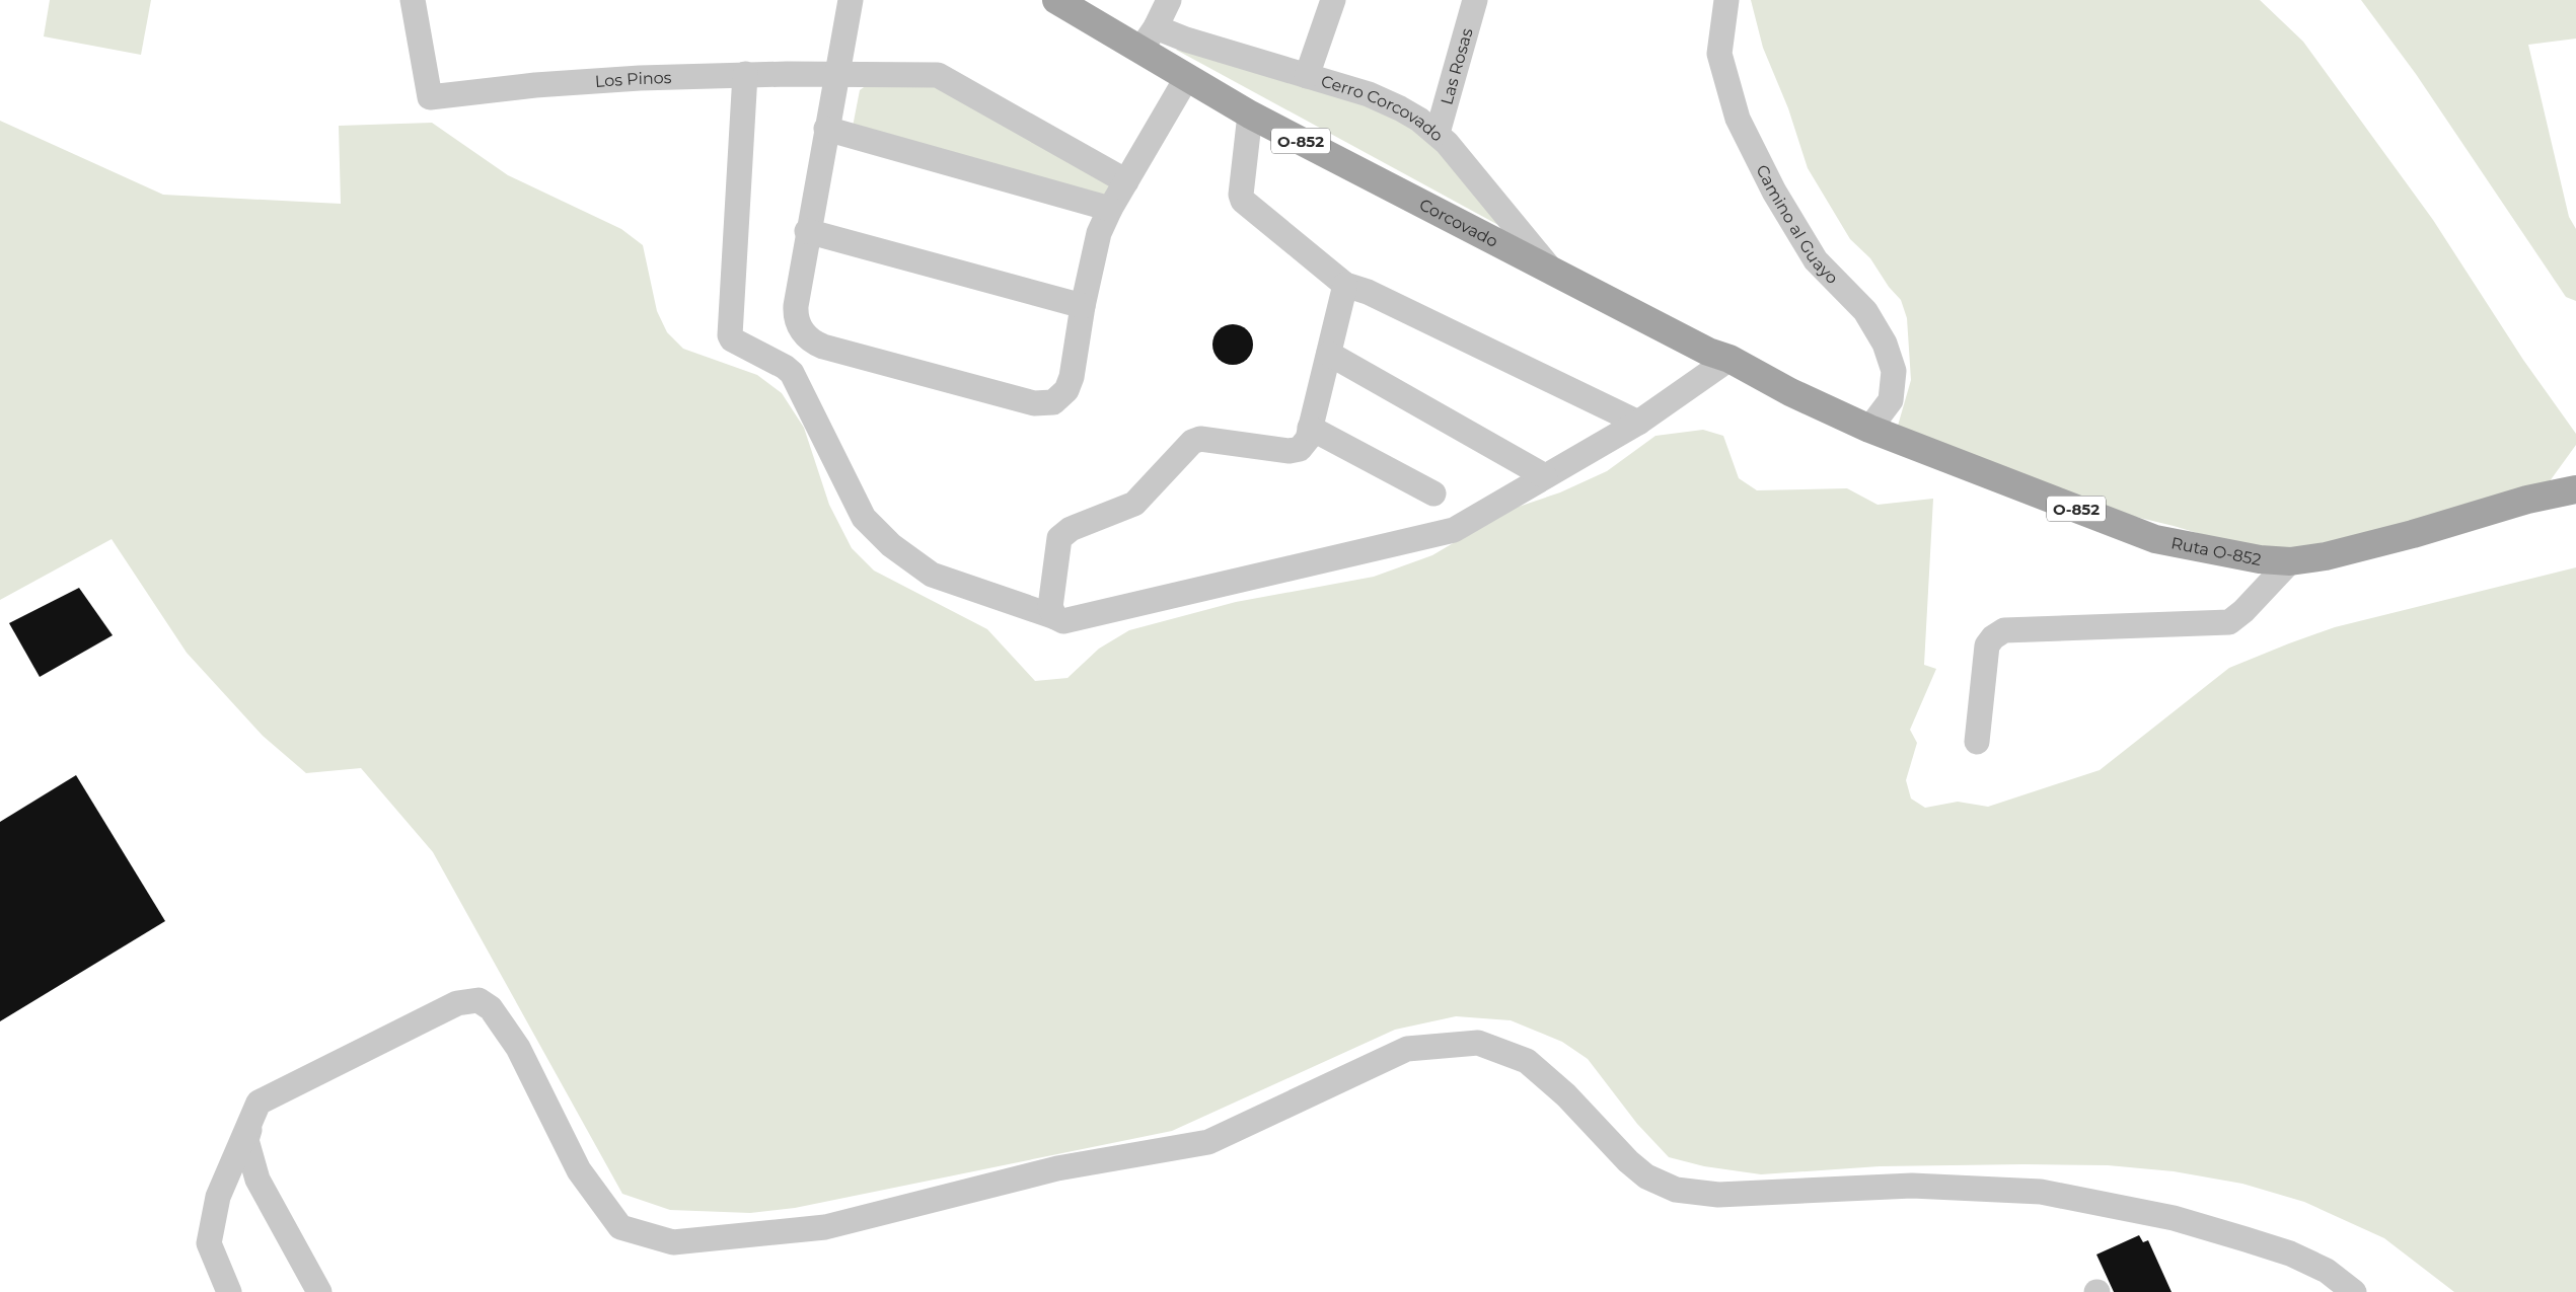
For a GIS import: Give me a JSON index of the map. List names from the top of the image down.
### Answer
{
  "streets": {
    "main road": ["O-852", "Corcovado", "Ruta O-852"],
    "street": [
      "Las Rosas",
      "Los Pinos",
      "Cerro Corcovado",
      "Camino al Guayo"
    ]
  },
  "crossings": [
    ["Las Rosas", "Cerro Corcovado"],
    ["Cerro Corcovado", "Corcovado"],
    ["Camino al Guayo", "Corcovado"],
    ["Camino al Guayo", "Ruta O-852"],
    ["Corcovado", "Ruta O-852"]
  ]
}
